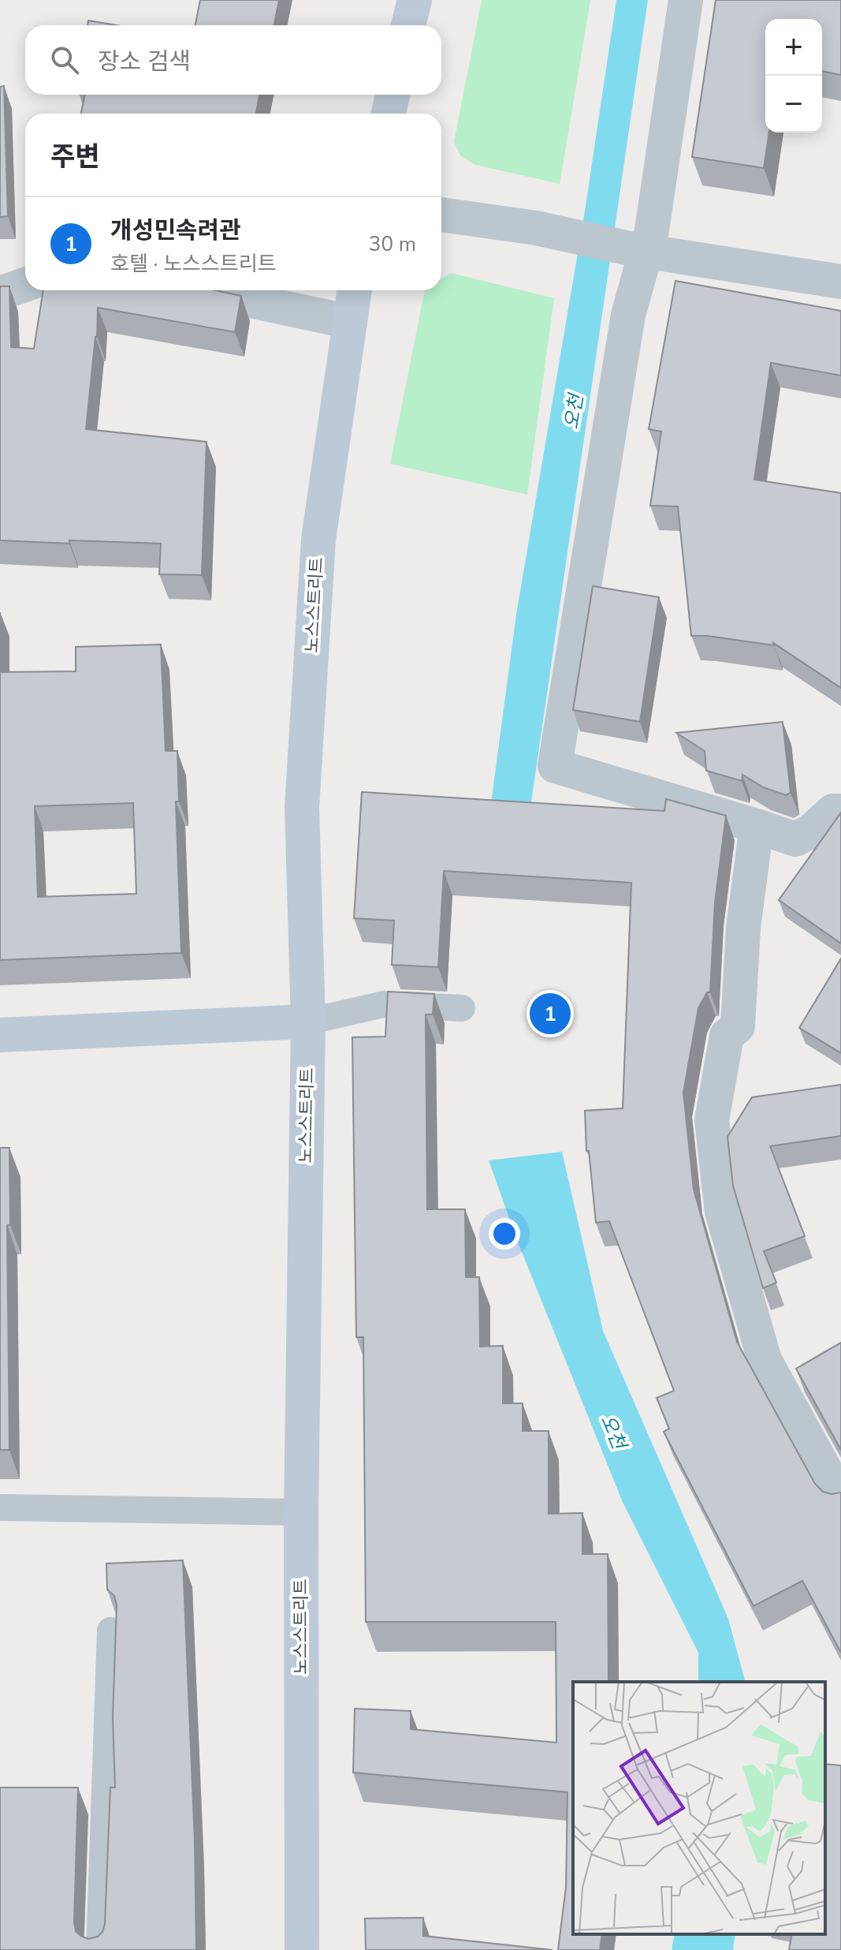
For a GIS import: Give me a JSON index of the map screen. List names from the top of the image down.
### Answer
{
  "streets": {
    "main road": ["노스스트리트"]
  },
  "water": ["오천"],
  "page": {
    "map_buttons": ["+", "−"],
    "search": "장소 검색",
    "heading": "주변",
    "list": [
      {
        "mark": "1",
        "name": "개성민속려관",
        "note": "호텔 · 노스스트리트",
        "value": "30 m"
      }
    ],
    "pins": "1"
  }
}
